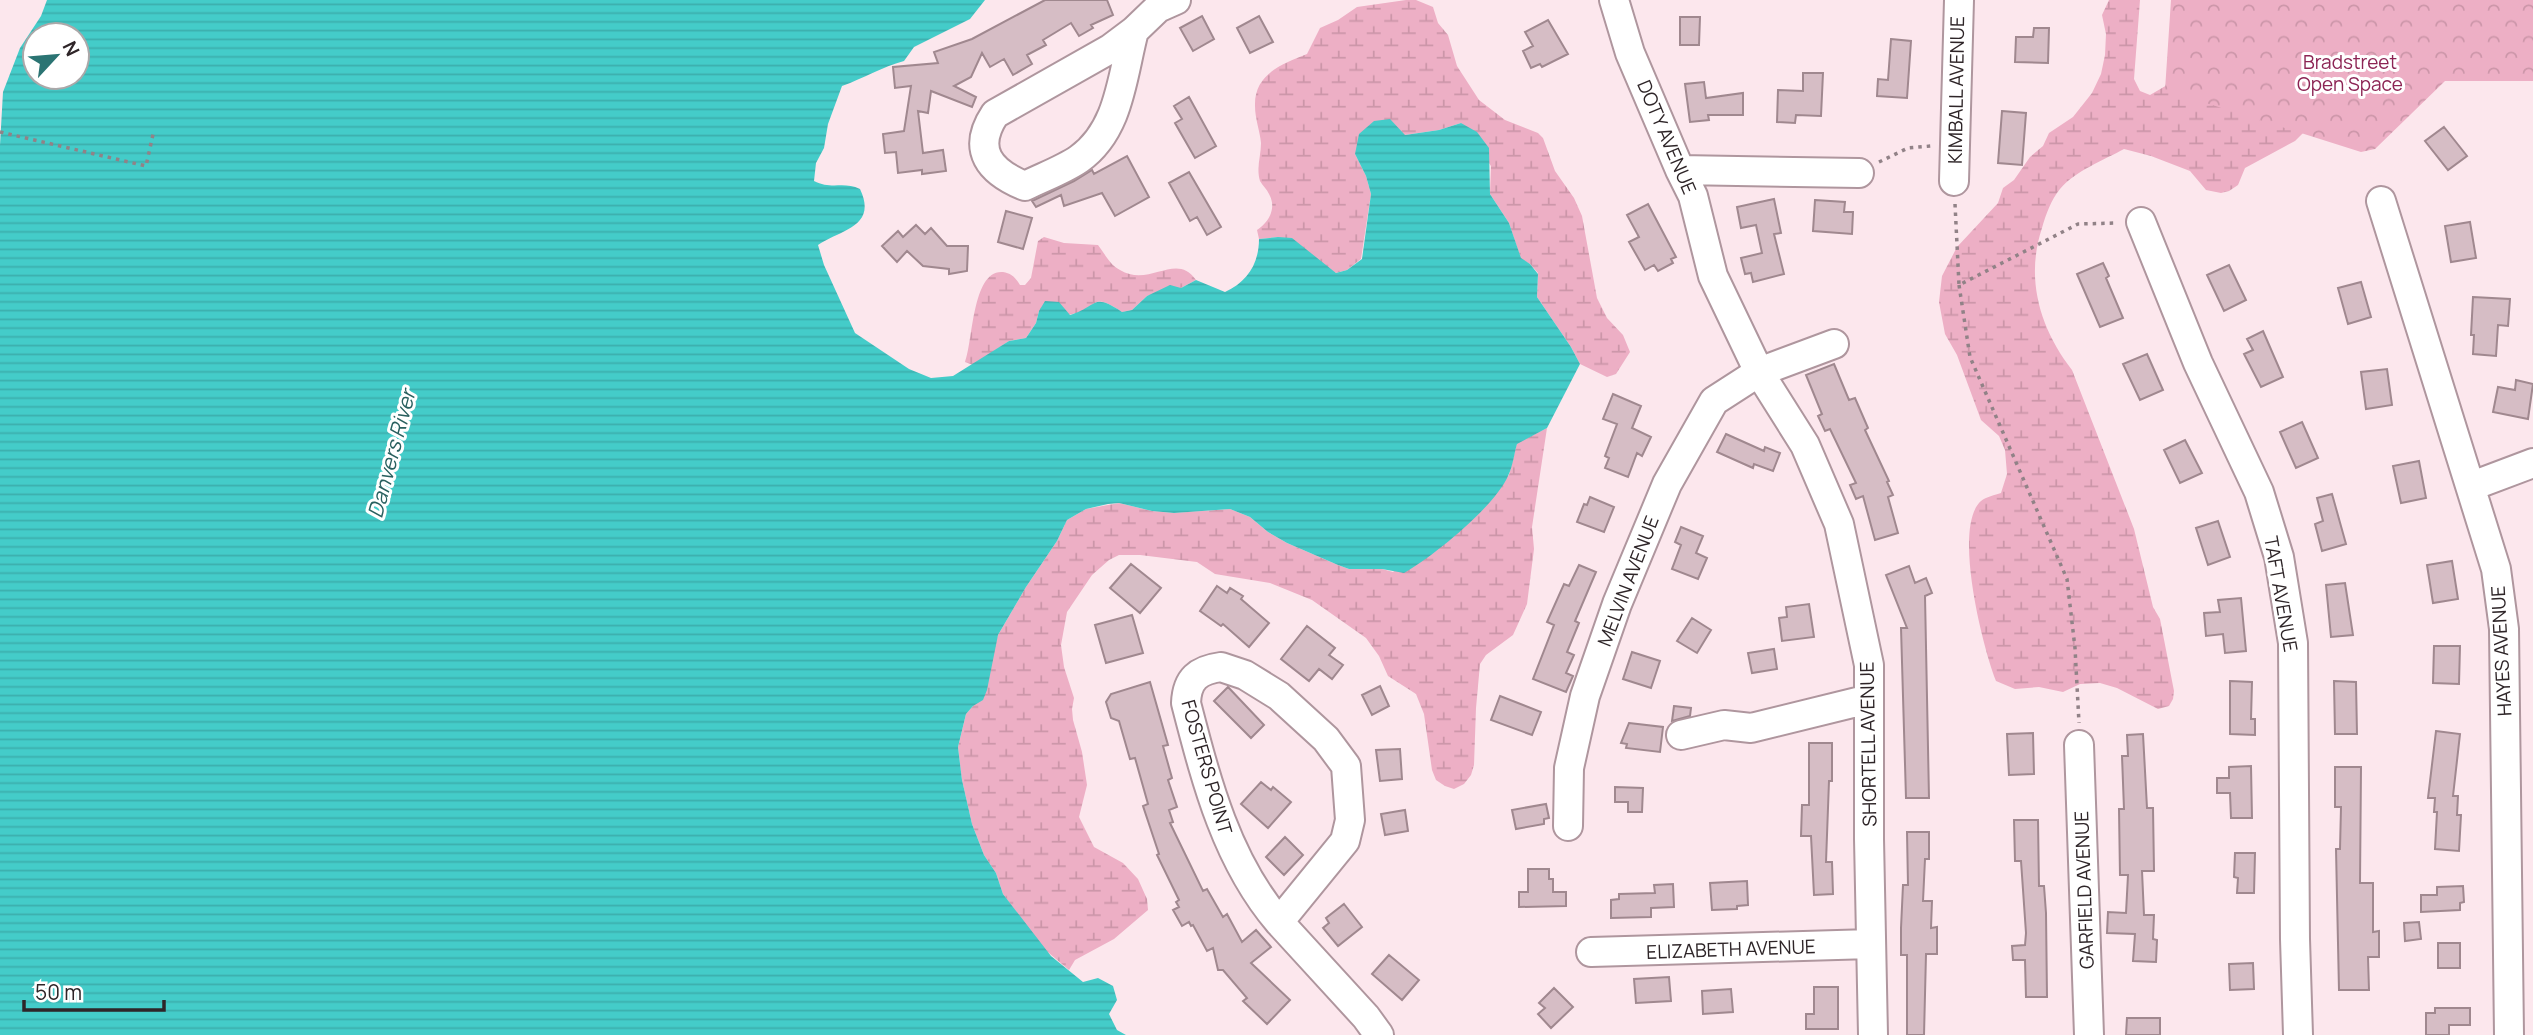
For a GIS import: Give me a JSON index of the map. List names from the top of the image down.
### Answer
{
  "streets": {
    "street": [
      "KIMBALL AVENUE",
      "DOTY AVENUE",
      "MELVIN AVENUE",
      "TAFT AVENUE",
      "HAYES AVENUE",
      "SHORTELL AVENUE",
      "FOSTERS POINT",
      "GARFIELD AVENUE",
      "ELIZABETH AVENUE"
    ]
  },
  "crossings": [
    ["DOTY AVENUE", "SHORTELL AVENUE"],
    ["MELVIN AVENUE", "SHORTELL AVENUE"],
    ["SHORTELL AVENUE", "ELIZABETH AVENUE"]
  ],
  "water": ["Danvers River"],
  "parks": ["Bradstreet Open Space"],
  "scale_bar": "50 m",
  "north": "top right"
}
